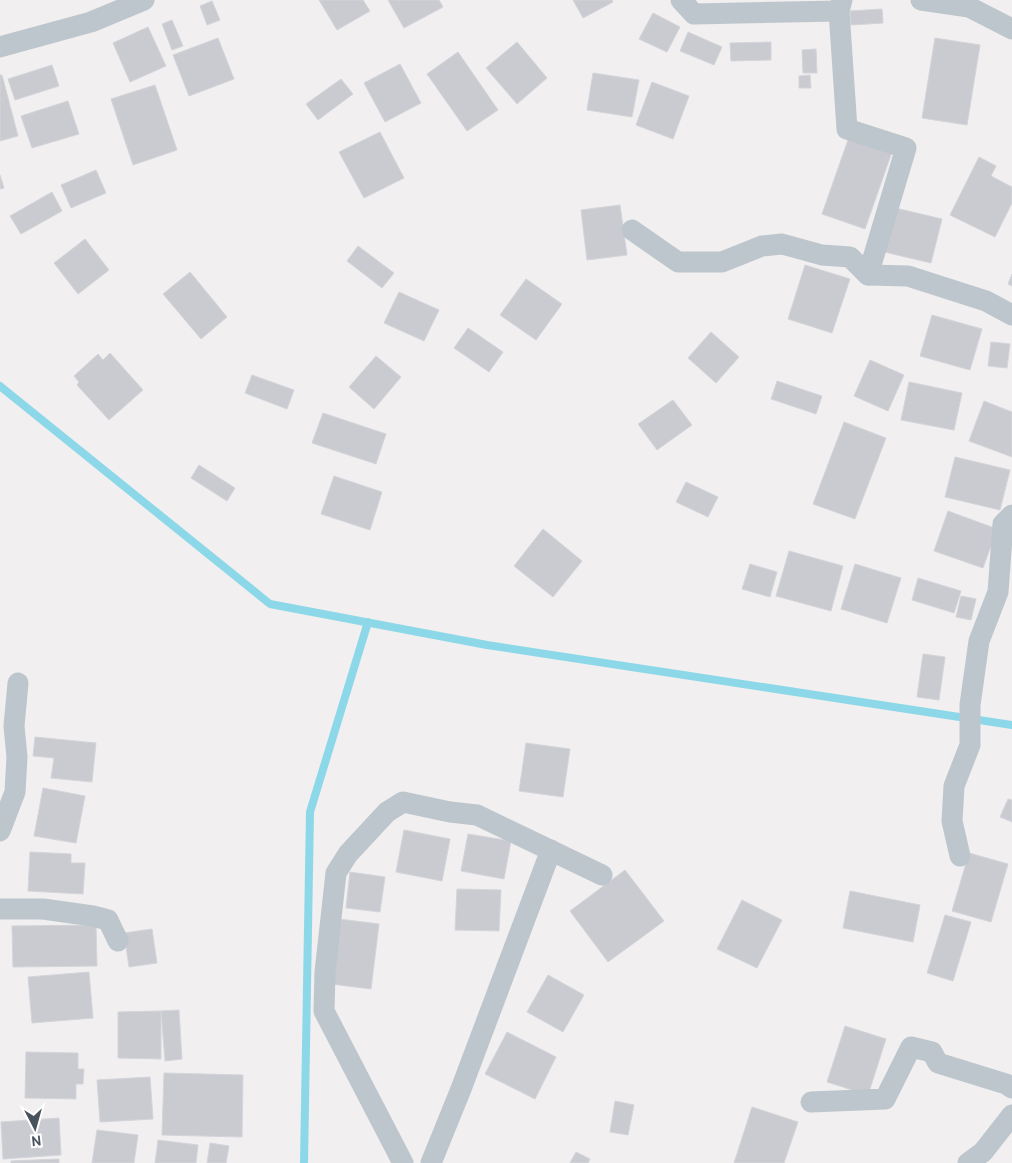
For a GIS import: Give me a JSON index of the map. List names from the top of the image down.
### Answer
{
  "north": "bottom"
}
